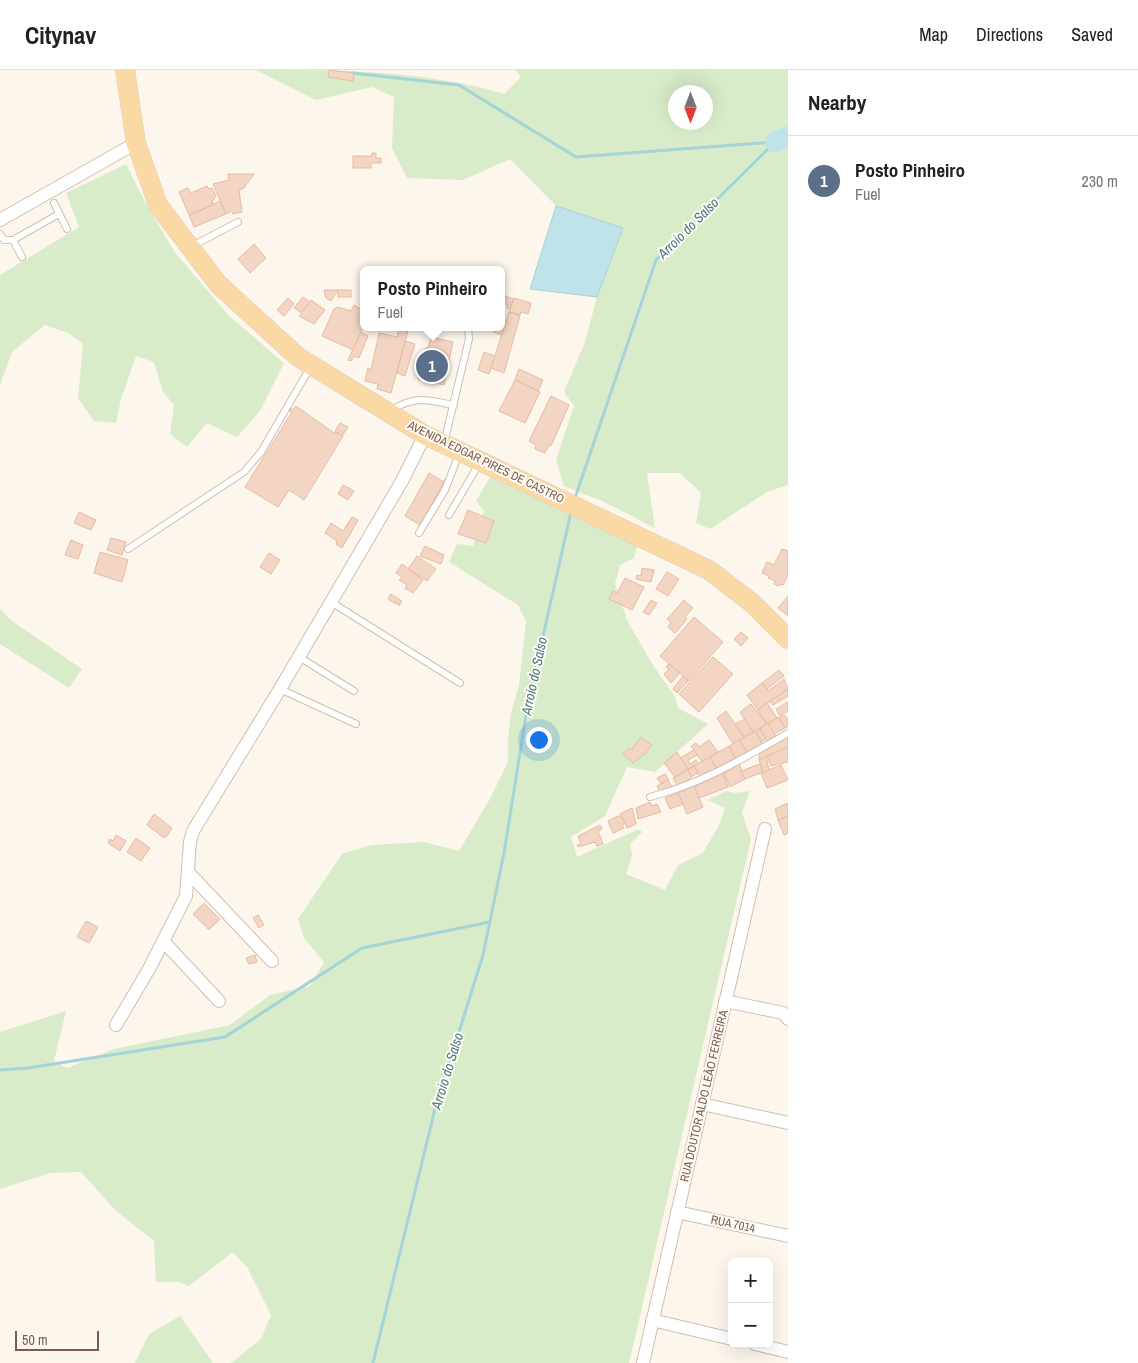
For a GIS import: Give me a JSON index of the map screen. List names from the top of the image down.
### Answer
{
  "streets": {
    "main road": ["AVENIDA EDGAR PIRES DE CASTRO"],
    "street": ["RUA DOUTOR ALDO LEÃO FERREIRA", "RUA 7014"]
  },
  "crossings": [
    ["RUA DOUTOR ALDO LEÃO FERREIRA", "RUA 7014"]
  ],
  "water": ["Arroio do Salso"],
  "scale_bar": "50 m",
  "north": "bottom",
  "page": {
    "header": "Citynav",
    "nav": ["Map", "Directions", "Saved"],
    "heading": "Nearby",
    "list": [
      {
        "mark": "1",
        "name": "Posto Pinheiro",
        "note": "Fuel",
        "value": "230 m"
      }
    ],
    "popup": ["Posto Pinheiro", "Fuel"],
    "pins": "1",
    "map_buttons": ["+", "−"],
    "scale": "50 m"
  }
}
